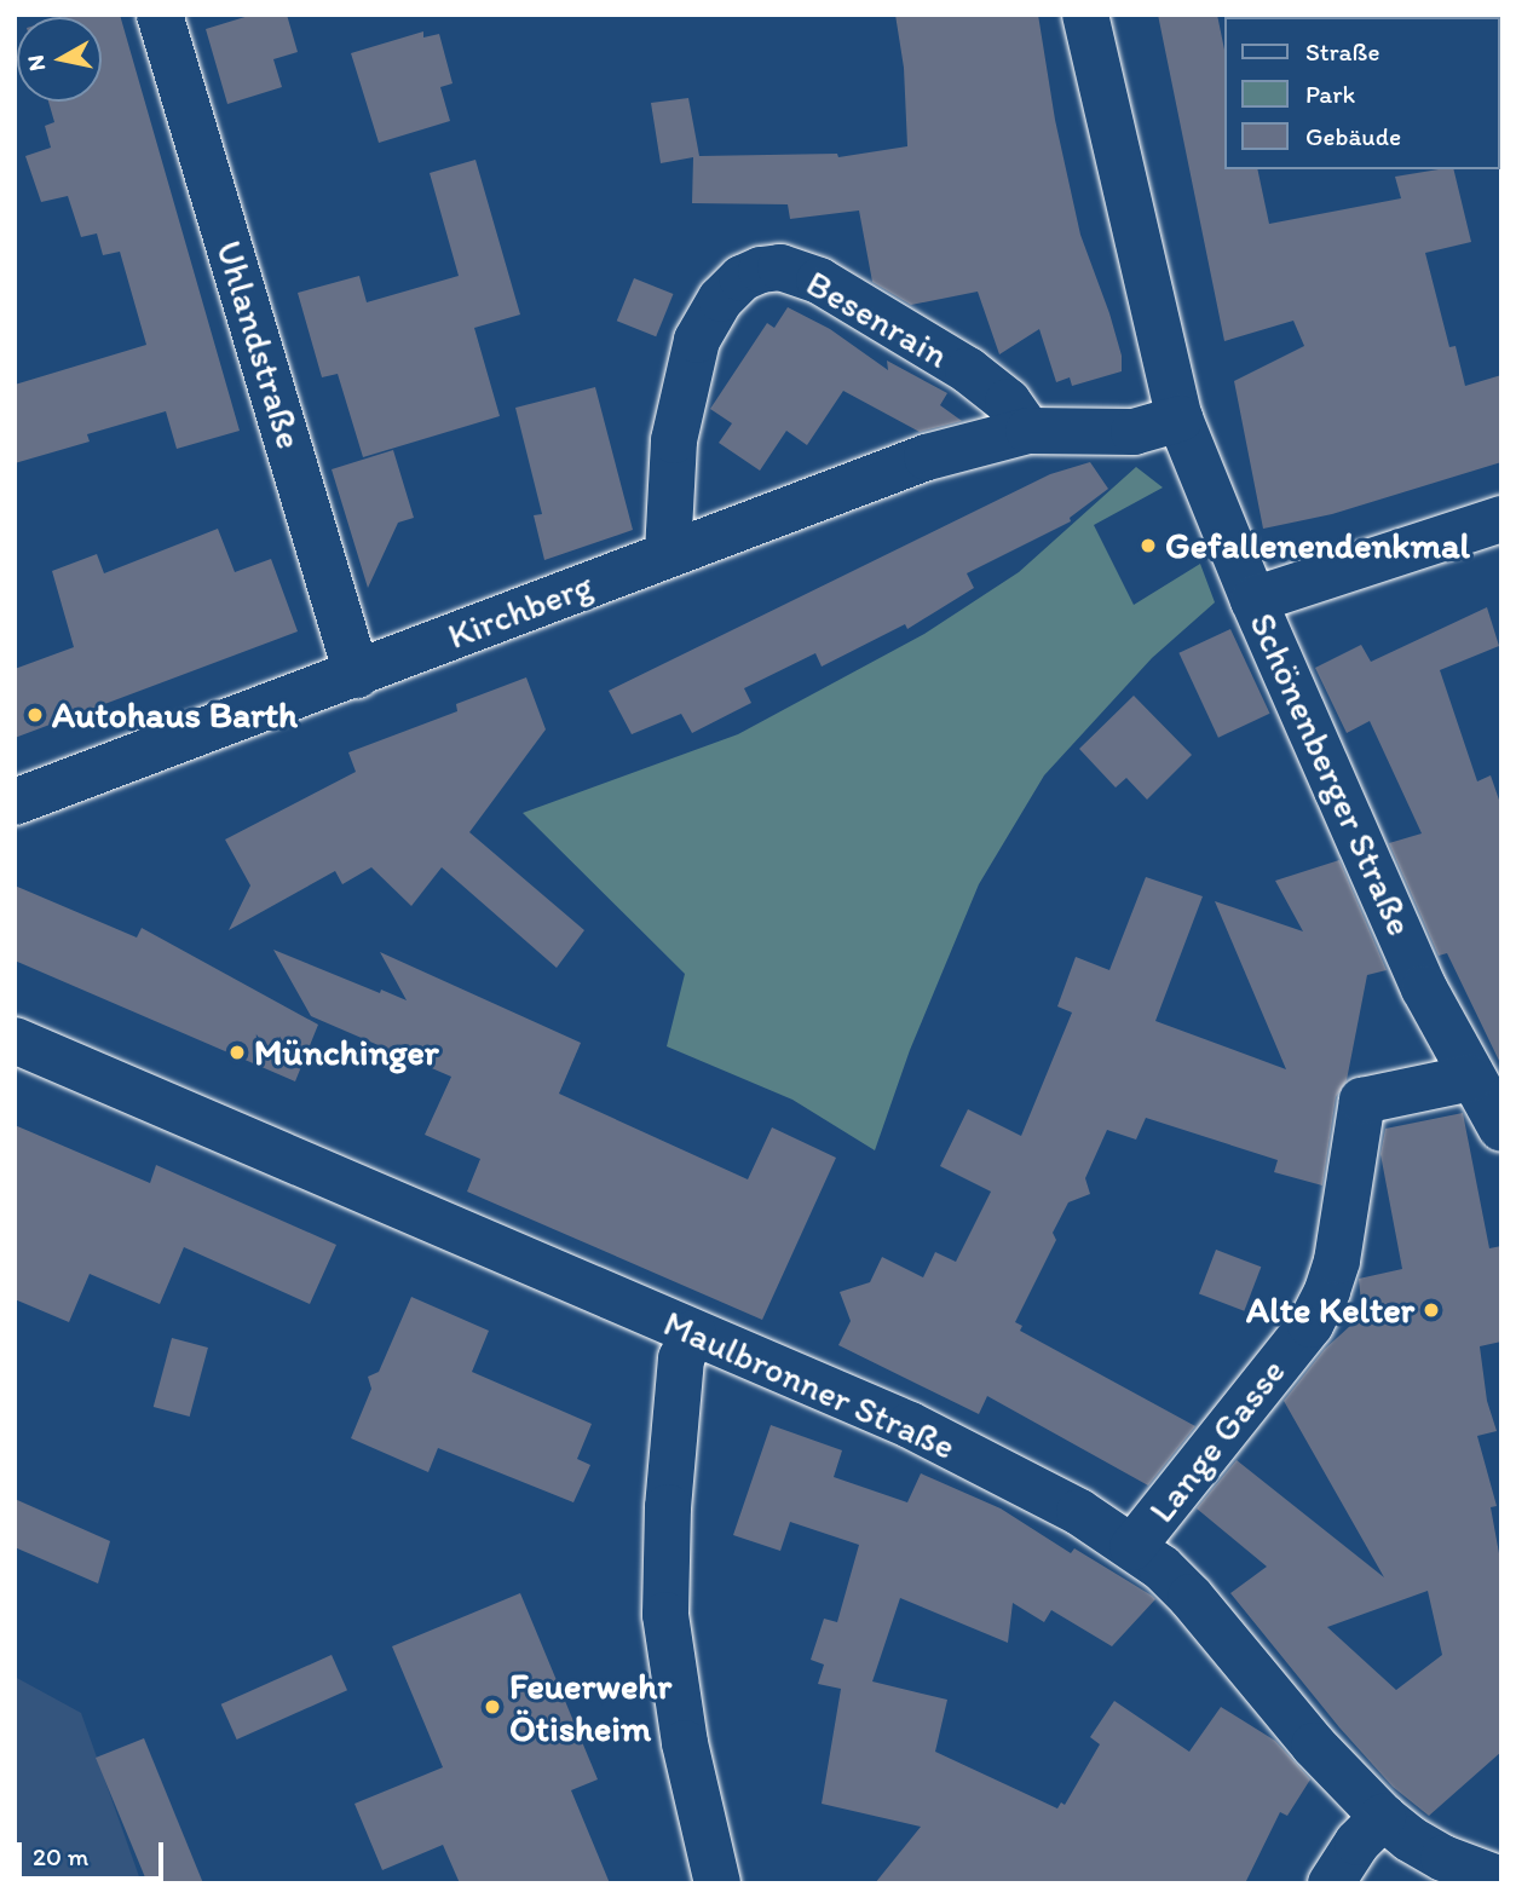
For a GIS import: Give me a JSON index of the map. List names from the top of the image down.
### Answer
{
  "streets": {
    "street": [
      "Besenrain",
      "Uhlandstraße",
      "Kirchberg",
      "Schönenberger Straße",
      "Maulbronner Straße",
      "Lange Gasse"
    ]
  },
  "crossings": [
    ["Besenrain", "Kirchberg"],
    ["Uhlandstraße", "Kirchberg"],
    ["Schönenberger Straße", "Lange Gasse"],
    ["Maulbronner Straße", "Lange Gasse"]
  ],
  "places": [
    "Gefallenendenkmal",
    "Autohaus Barth",
    "Münchinger",
    "Alte Kelter",
    "Feuerwehr Ötisheim"
  ],
  "legend": ["Straße", "Park", "Gebäude"],
  "scale_bar": "20 m",
  "north": "left"
}
